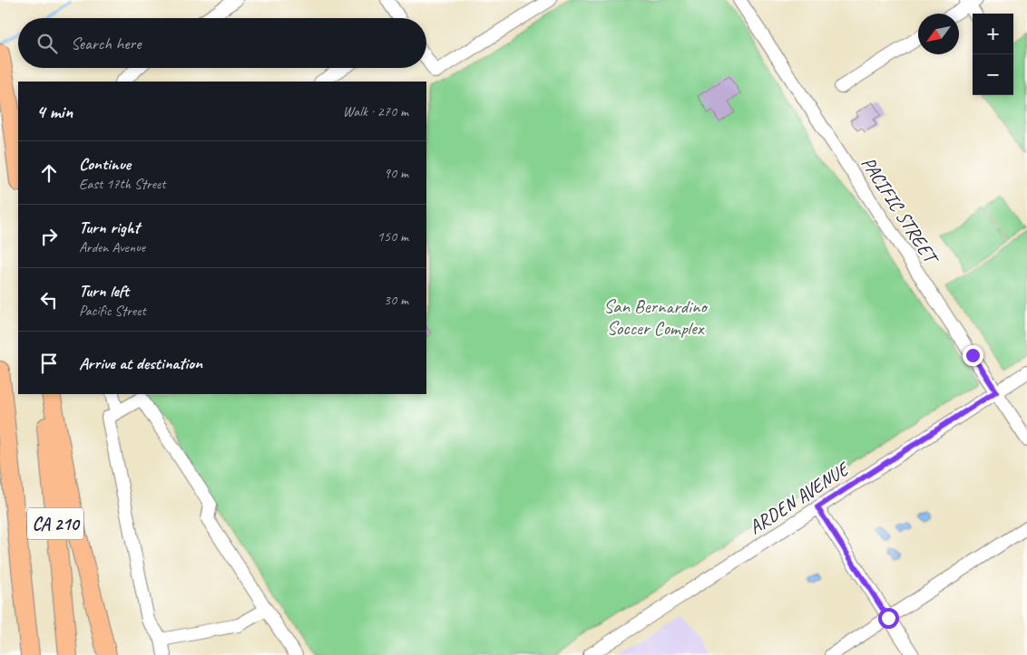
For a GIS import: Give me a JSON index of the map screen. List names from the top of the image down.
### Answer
{
  "streets": {
    "highway": ["CA 210"],
    "street": ["PACIFIC STREET", "ARDEN AVENUE"]
  },
  "crossings": [
    ["PACIFIC STREET", "ARDEN AVENUE"]
  ],
  "parks": ["San Bernardino Soccer Complex"],
  "north": "bottom left",
  "page": {
    "map_buttons": ["+", "−"],
    "search": "Search here",
    "heading": ["4 min", "Walk · 270 m"],
    "list": [
      ["Continue", "East 17th Street", "90 m"],
      ["Turn right", "Arden Avenue", "150 m"],
      ["Turn left", "Pacific Street", "30 m"],
      "Arrive at destination"
    ]
  }
}
